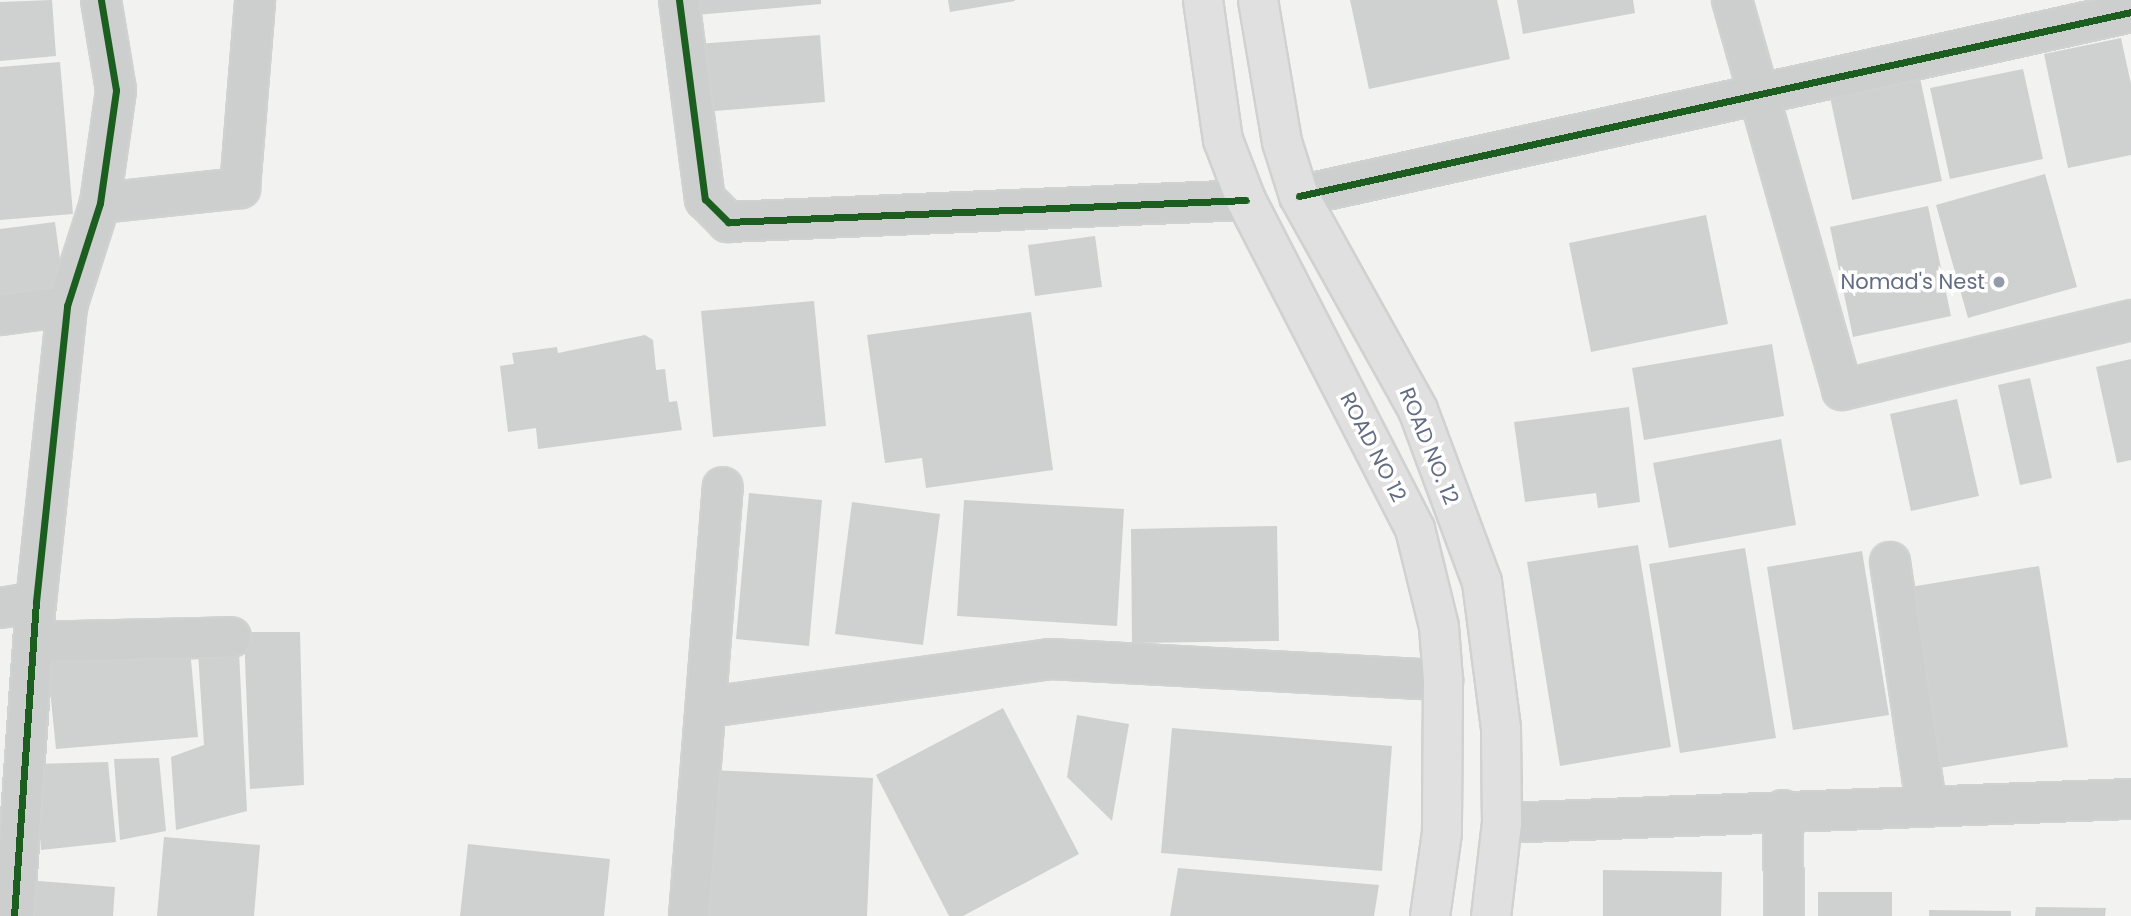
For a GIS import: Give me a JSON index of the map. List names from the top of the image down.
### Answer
{
  "streets": {
    "main road": ["ROAD NO. 12", "ROAD NO 12"]
  },
  "places": ["Nomad's Nest"]
}
